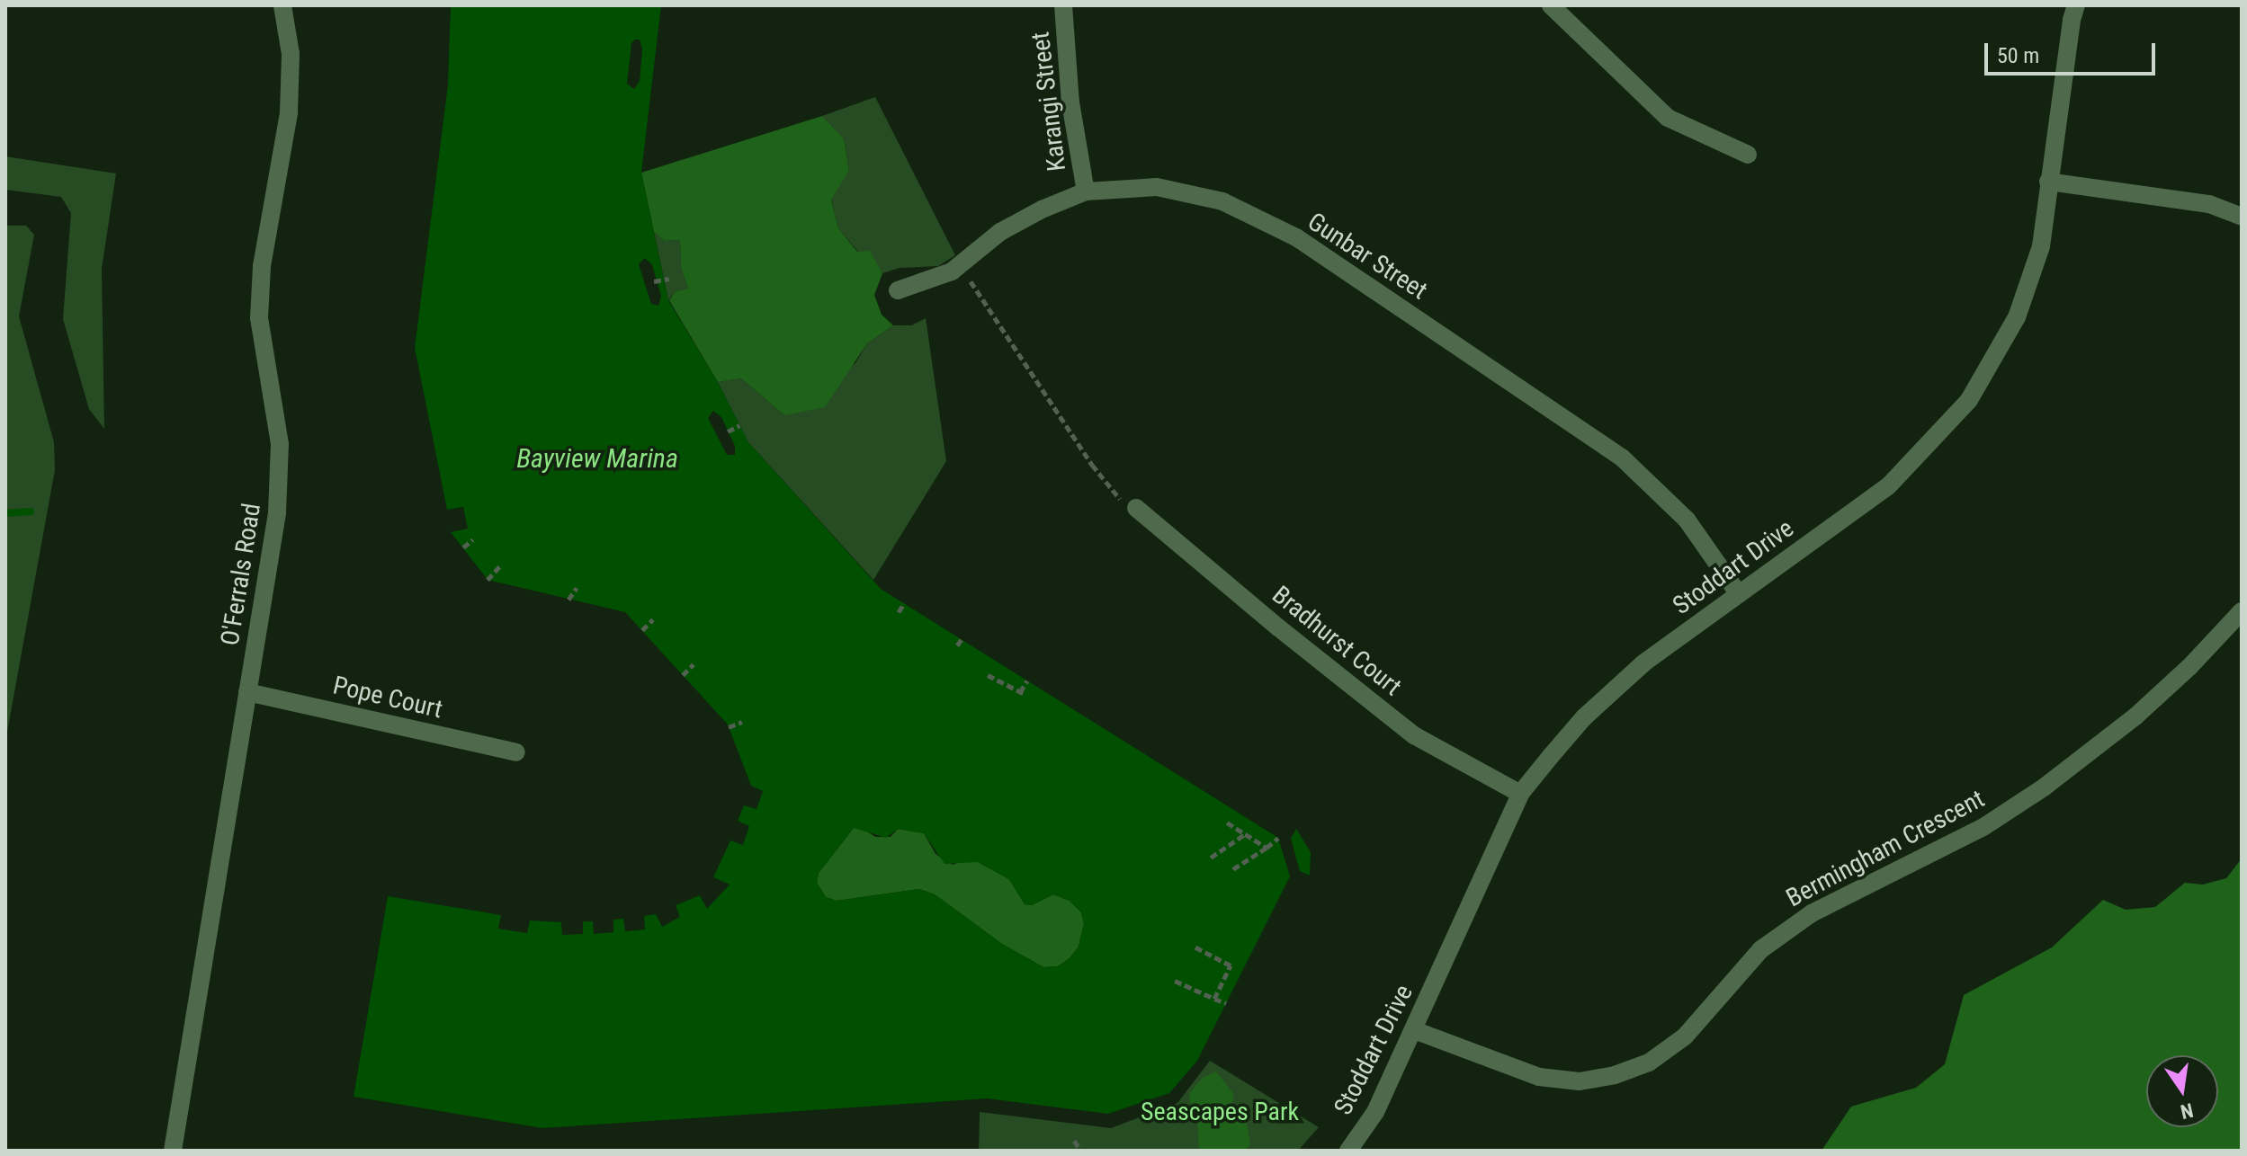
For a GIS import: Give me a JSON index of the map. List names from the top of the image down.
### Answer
{
  "streets": {
    "street": [
      "Karangi Street",
      "Gunbar Street",
      "Stoddart Drive",
      "O'Ferrals Road",
      "Bradhurst Court",
      "Pope Court",
      "Bermingham Crescent"
    ]
  },
  "crossings": [
    ["Karangi Street", "Gunbar Street"],
    ["Gunbar Street", "Stoddart Drive"],
    ["Stoddart Drive", "Bradhurst Court"],
    ["Stoddart Drive", "Bermingham Crescent"],
    ["O'Ferrals Road", "Pope Court"]
  ],
  "water": ["Bayview Marina"],
  "parks": ["Seascapes Park"],
  "scale_bar": "50 m",
  "north": "bottom"
}
